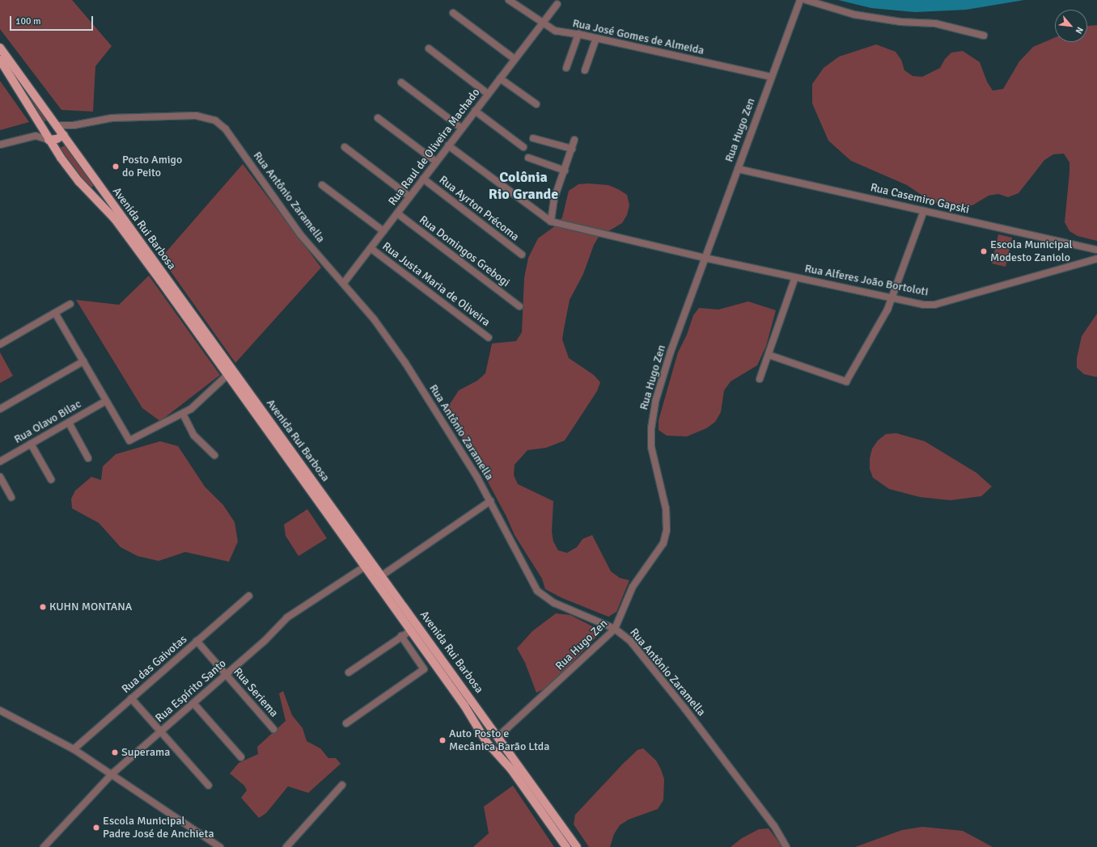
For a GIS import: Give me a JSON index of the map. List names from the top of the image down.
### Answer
{
  "streets": {
    "main road": ["Avenida Rui Barbosa"],
    "street": [
      "Rua José Gomes de Almeida",
      "Rua Hugo Zen",
      "Rua Raul de Oliveira Machado",
      "Rua Antônio Zaramella",
      "Rua Casemiro Gapski",
      "Rua Ayrton Précoma",
      "Rua Domingos Grebogi",
      "Rua Alferes João Bortoloti",
      "Rua Justa Maria de Oliveira",
      "Rua Olavo Bilac",
      "Rua das Gaivotas",
      "Rua Espírito Santo",
      "Rua Seriema"
    ]
  },
  "crossings": [
    ["Rua José Gomes de Almeida", "Rua Hugo Zen"],
    ["Rua José Gomes de Almeida", "Rua Raul de Oliveira Machado"],
    ["Rua Hugo Zen", "Rua Antônio Zaramella"],
    ["Rua Hugo Zen", "Rua Casemiro Gapski"],
    ["Rua Hugo Zen", "Avenida Rui Barbosa"],
    ["Rua Hugo Zen", "Rua Alferes João Bortoloti"],
    ["Rua Raul de Oliveira Machado", "Rua Antônio Zaramella"],
    ["Rua Raul de Oliveira Machado", "Rua Ayrton Précoma"],
    ["Rua Raul de Oliveira Machado", "Rua Domingos Grebogi"],
    ["Rua Raul de Oliveira Machado", "Rua Justa Maria de Oliveira"],
    ["Rua Antônio Zaramella", "Avenida Rui Barbosa"],
    ["Avenida Rui Barbosa", "Rua Espírito Santo"],
    ["Rua das Gaivotas", "Rua Seriema"],
    ["Rua Espírito Santo", "Rua Seriema"]
  ],
  "districts": ["Colônia Rio Grande"],
  "places": [
    "Posto Amigo do Peito",
    "Escola Municipal Modesto Zaniolo",
    "KUHN MONTANA",
    "Auto Posto e Mecânica Barão Ltda",
    "Superama",
    "Escola Municipal Padre José de Anchieta"
  ],
  "scale_bar": "100 m",
  "north": "bottom right"
}
